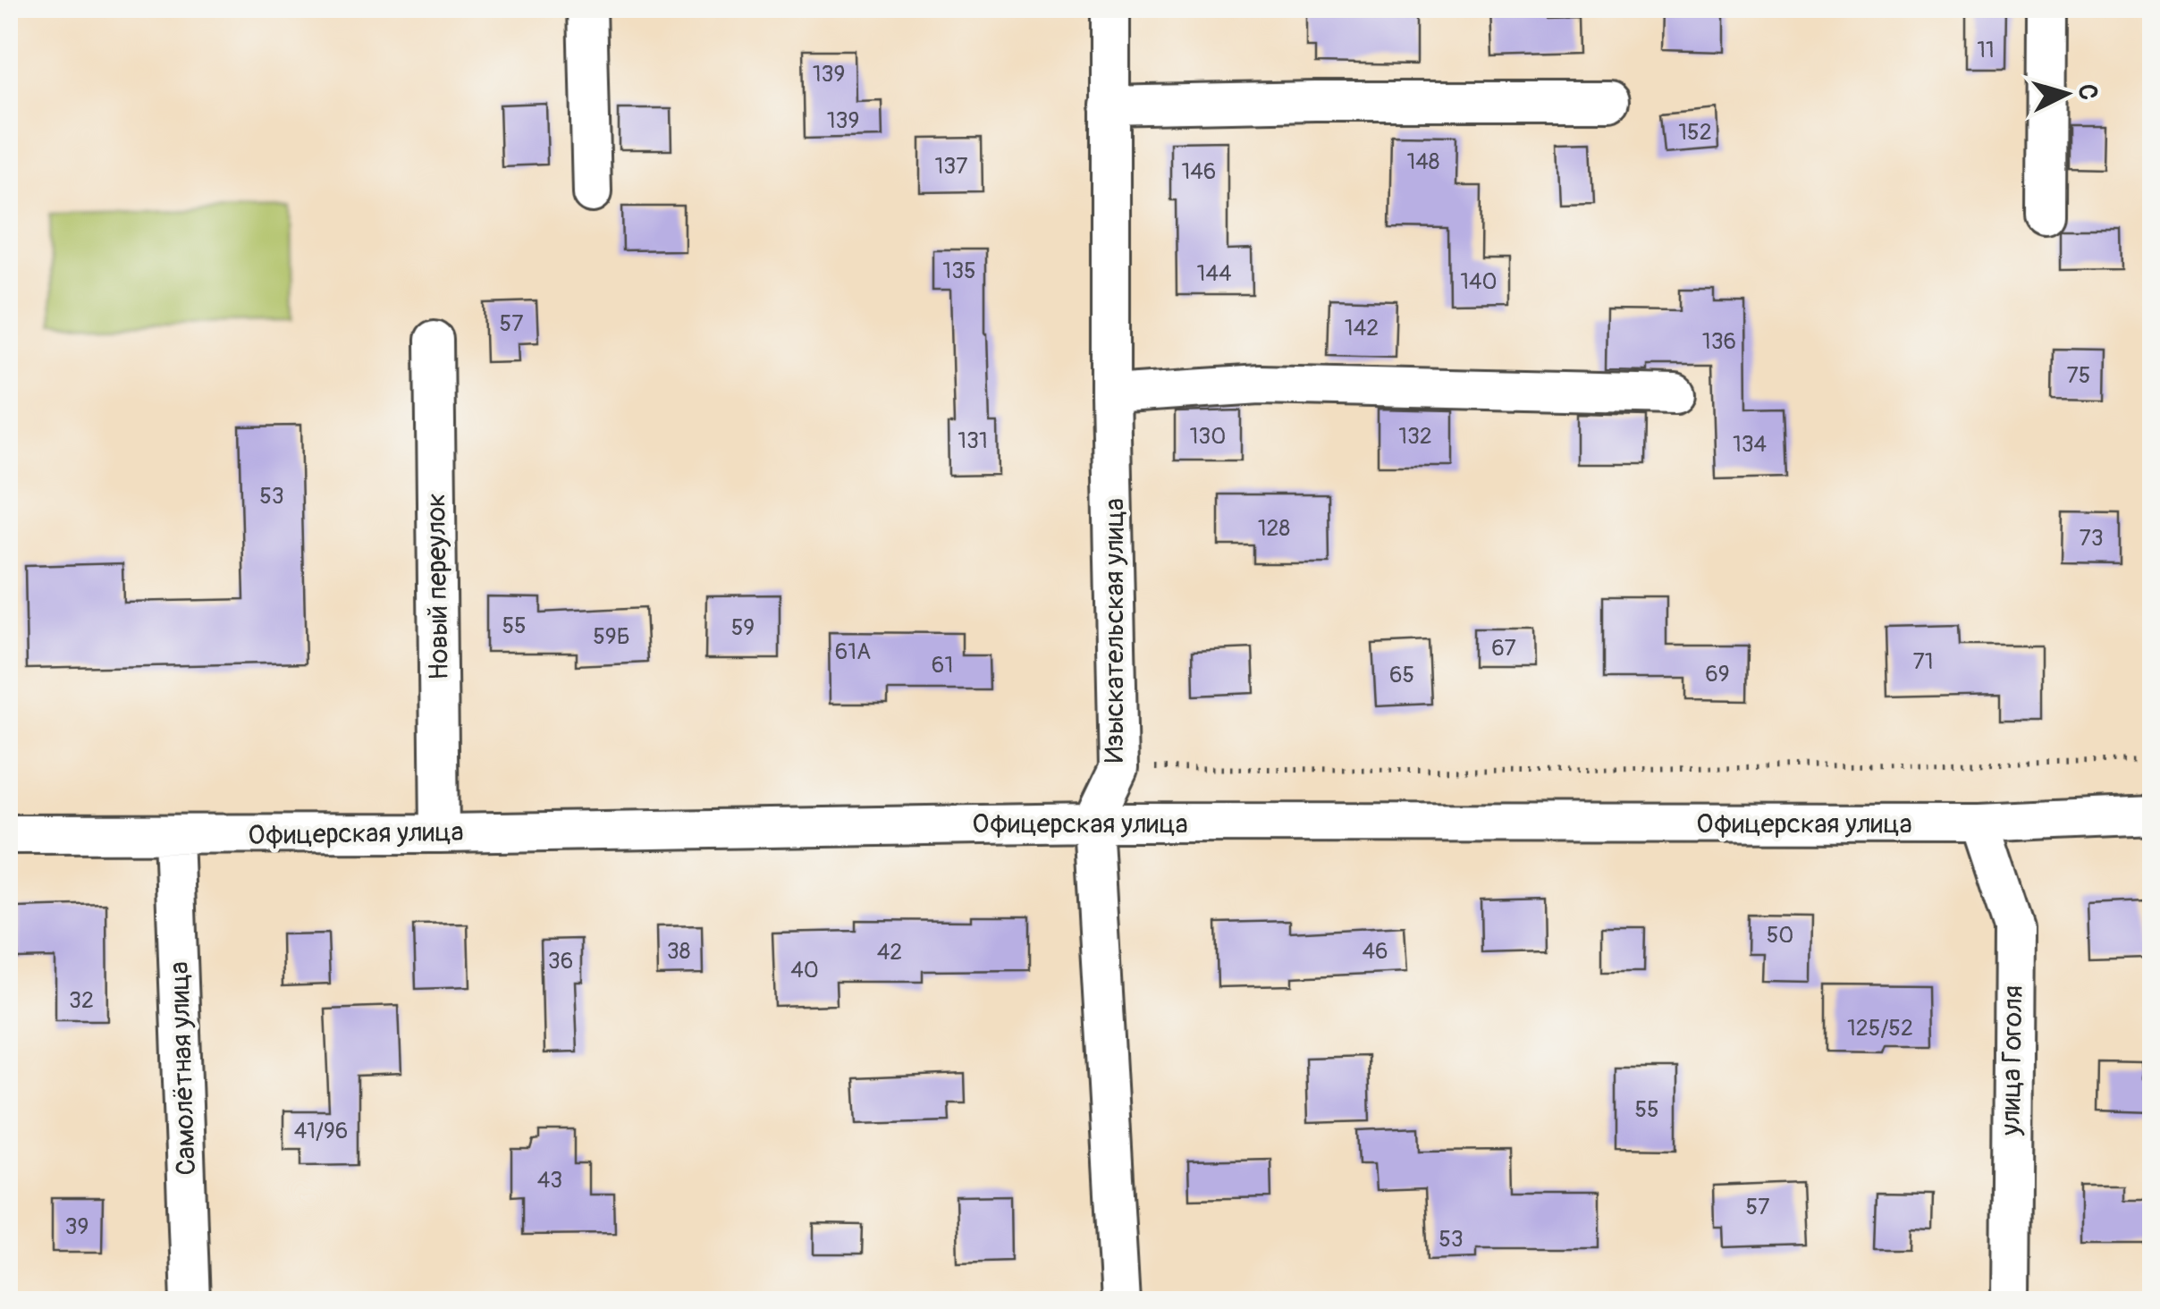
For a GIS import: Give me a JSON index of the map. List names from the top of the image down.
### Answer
{
  "streets": {
    "street": [
      "Новый переулок",
      "Изыскательская улица",
      "Офицерская улица",
      "улица Гоголя",
      "Самолётная улица"
    ]
  },
  "crossings": [
    ["Новый переулок", "Офицерская улица"],
    ["Изыскательская улица", "Офицерская улица"],
    ["Офицерская улица", "улица Гоголя"],
    ["Офицерская улица", "Самолётная улица"]
  ],
  "house_numbers": [
    "11",
    "139",
    "139",
    "152",
    "148",
    "137",
    "146",
    "135",
    "144",
    "140",
    "57",
    "142",
    "136",
    "75",
    "130",
    "132",
    "131",
    "134",
    "53",
    "128",
    "73",
    "55",
    "59",
    "59Б",
    "67",
    "61А",
    "71",
    "61",
    "69",
    "65",
    "50",
    "38",
    "46",
    "42",
    "36",
    "40",
    "32",
    "125/52",
    "55",
    "41/96",
    "43",
    "57",
    "39",
    "53"
  ],
  "north": "right"
}
